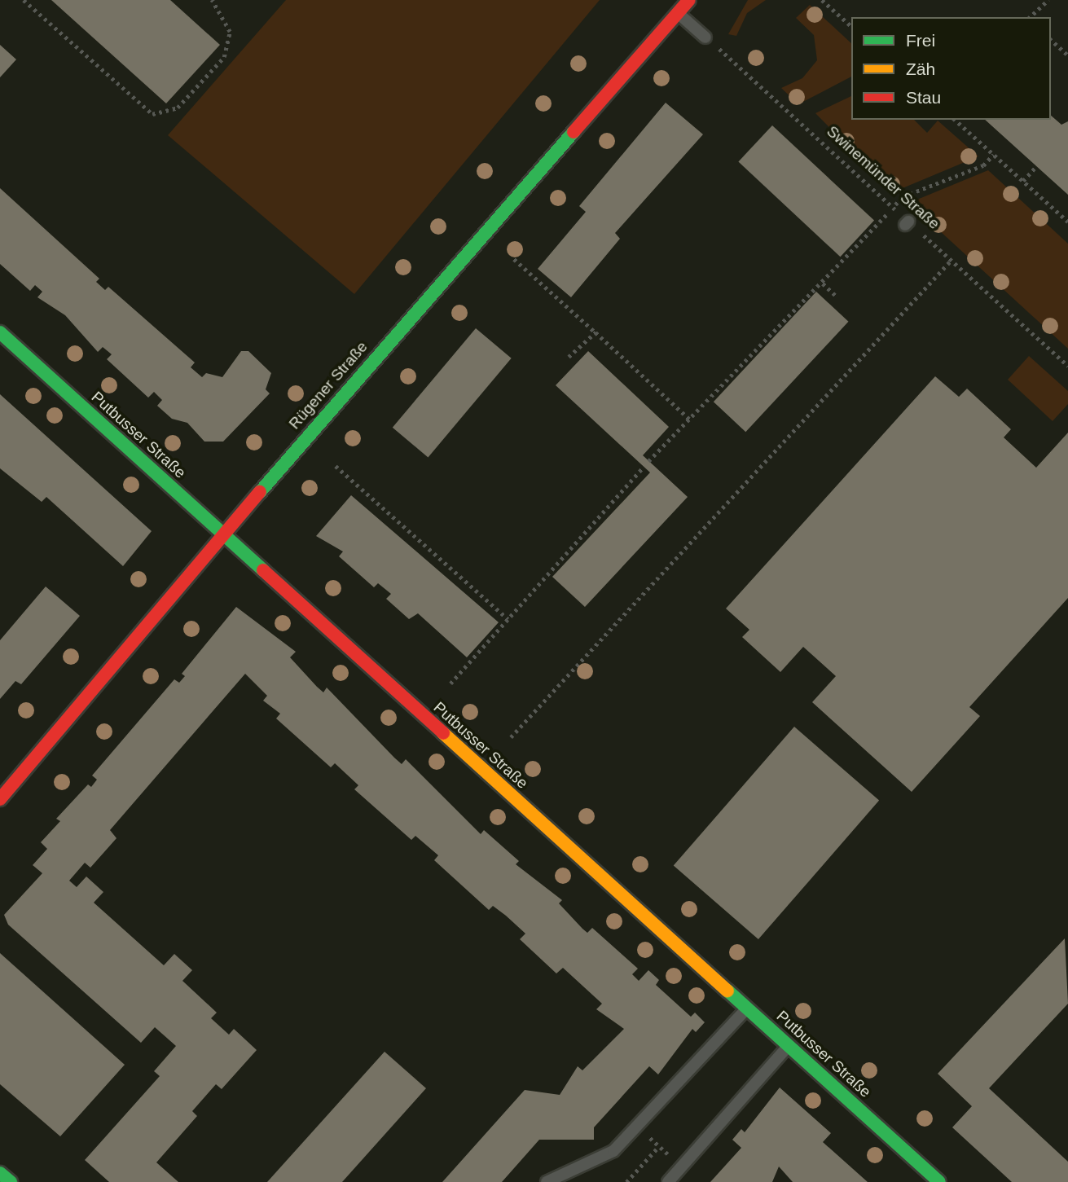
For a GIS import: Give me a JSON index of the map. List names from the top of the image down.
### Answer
{
  "streets": {
    "street": ["Rügener Straße", "Putbusser Straße"],
    "path": ["Swinemünder Straße"]
  },
  "crossings": [
    ["Rügener Straße", "Putbusser Straße"]
  ],
  "legend": ["Frei", "Zäh", "Stau"]
}
